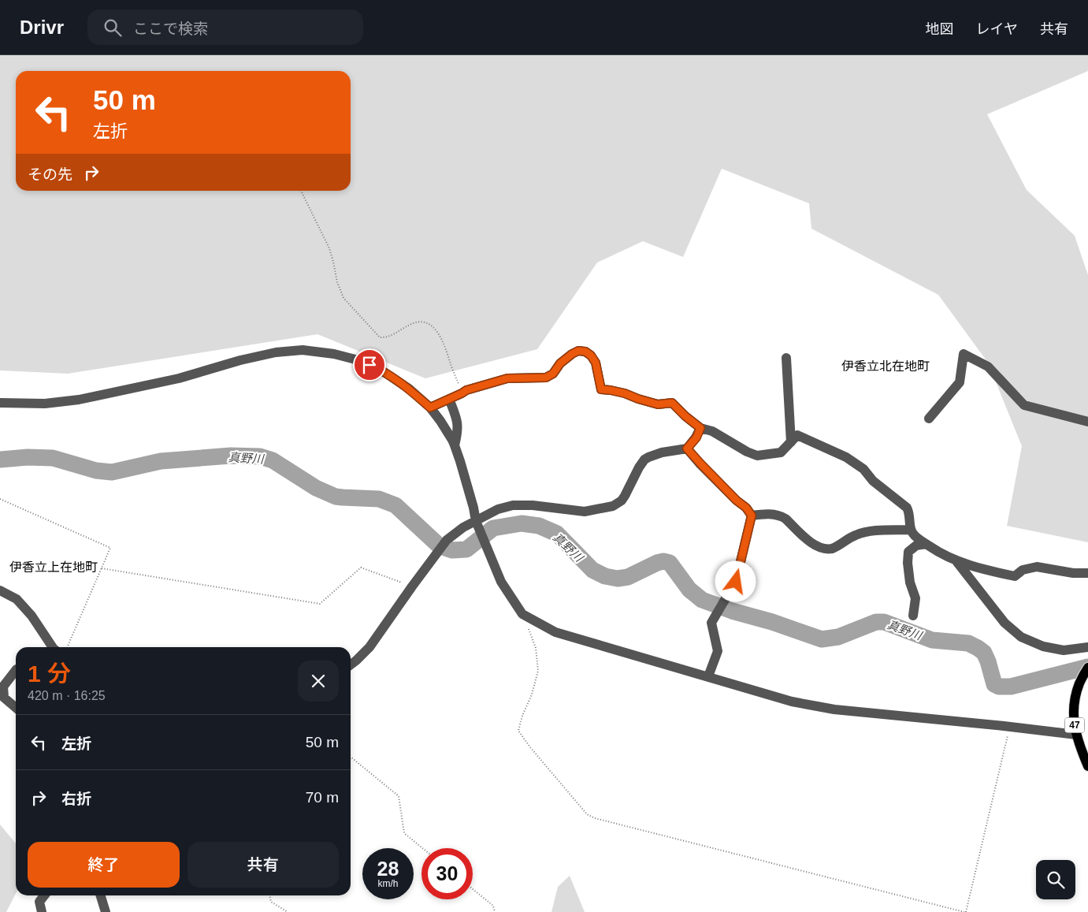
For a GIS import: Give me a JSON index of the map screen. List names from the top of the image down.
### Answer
{
  "streets": {
    "main road": ["47"]
  },
  "districts": ["伊香立北在地町", "伊香立上在地町"],
  "water": ["真野川"],
  "page": {
    "header": "Drivr",
    "search": "ここで検索",
    "nav": ["地図", "レイヤ", "共有"],
    "turn": ["50 m", "左折"],
    "then": "その先",
    "heading": ["1 分", "420 m · 16:25"],
    "list": [
      {
        "name": "左折",
        "value": "50 m"
      },
      {
        "name": "右折",
        "value": "70 m"
      }
    ],
    "buttons": ["終了", "共有"],
    "speed": "28 km/h",
    "limit": "30"
  }
}
